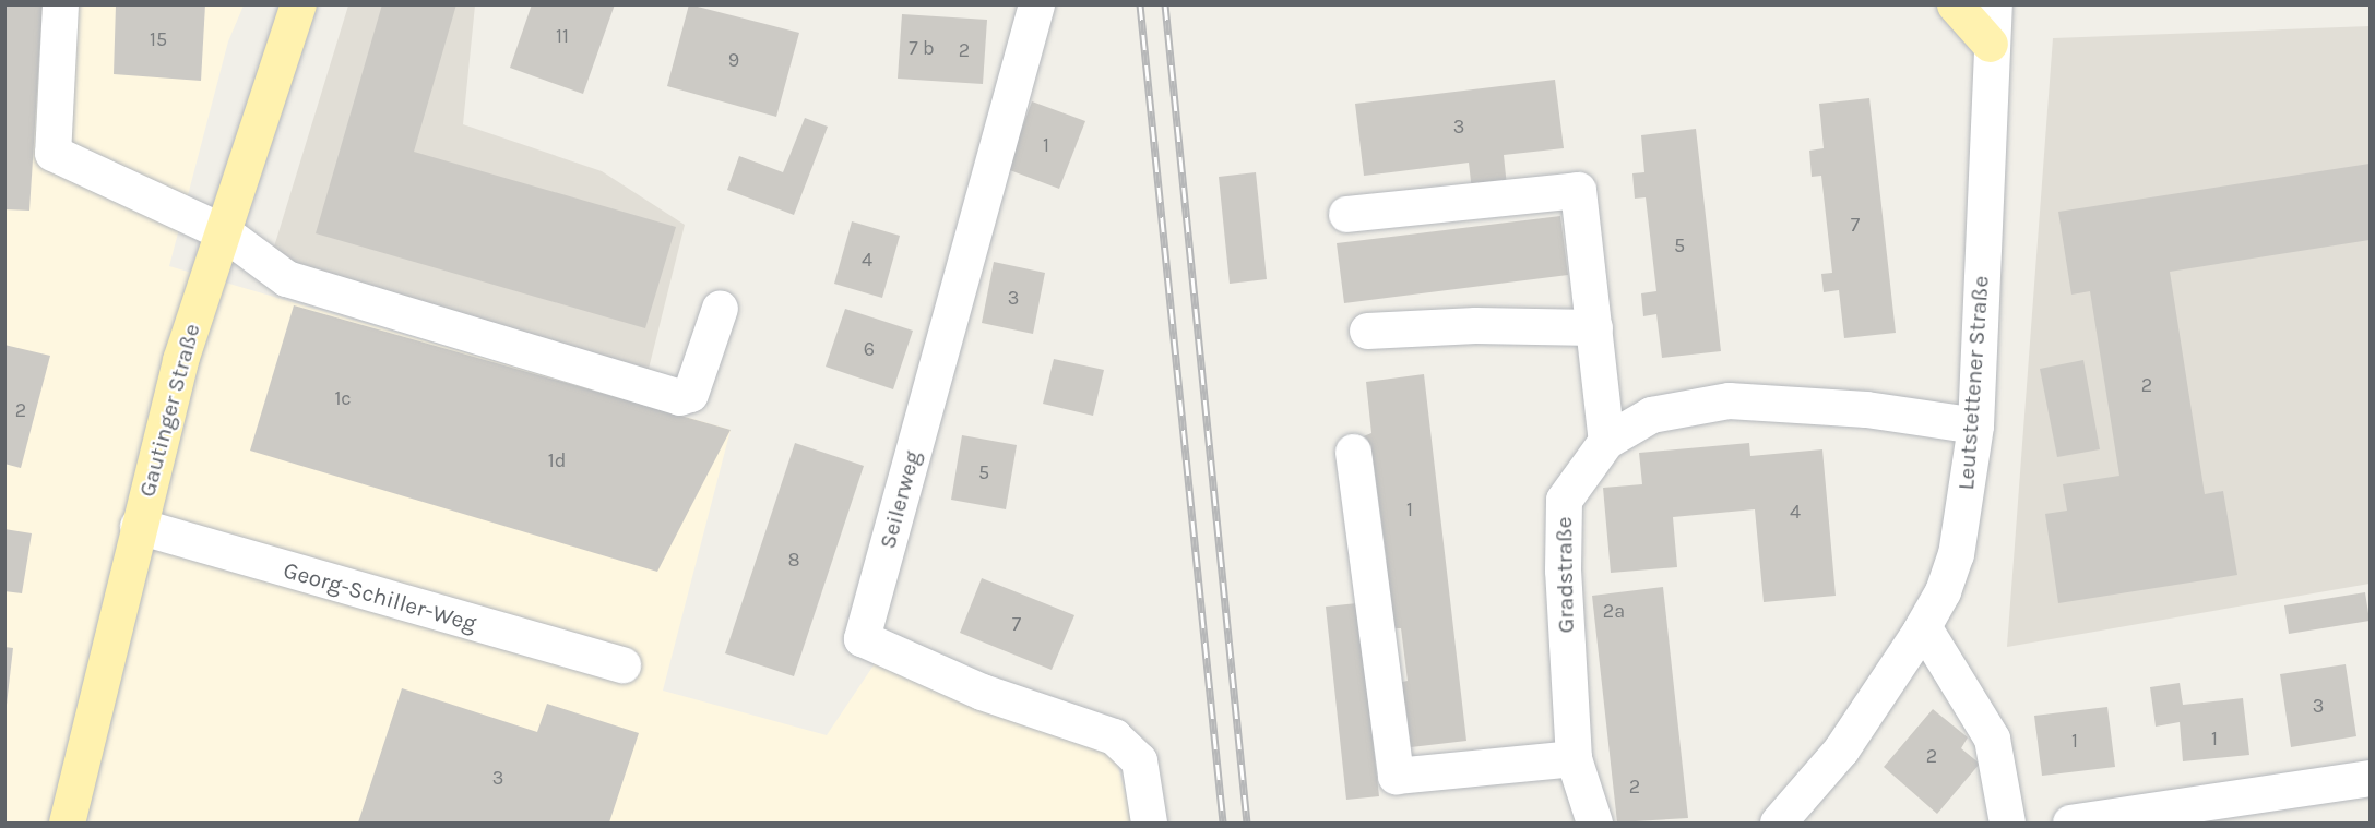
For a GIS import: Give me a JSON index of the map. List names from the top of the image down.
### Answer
{
  "streets": {
    "main road": ["Gautinger Straße"],
    "street": [
      "Leutstettener Straße",
      "Seilerweg",
      "Gradstraße",
      "Georg-Schiller-Weg"
    ]
  },
  "crossings": [
    ["Leutstettener Straße", "Gradstraße"],
    ["Gautinger Straße", "Georg-Schiller-Weg"]
  ],
  "house_numbers": [
    "11",
    "15",
    "7 b",
    "2",
    "9",
    "3",
    "1",
    "7",
    "5",
    "4",
    "3",
    "6",
    "2",
    "1c",
    "2",
    "1d",
    "5",
    "1",
    "4",
    "8",
    "2a",
    "7",
    "3",
    "1",
    "1",
    "2",
    "3",
    "2"
  ]
}
